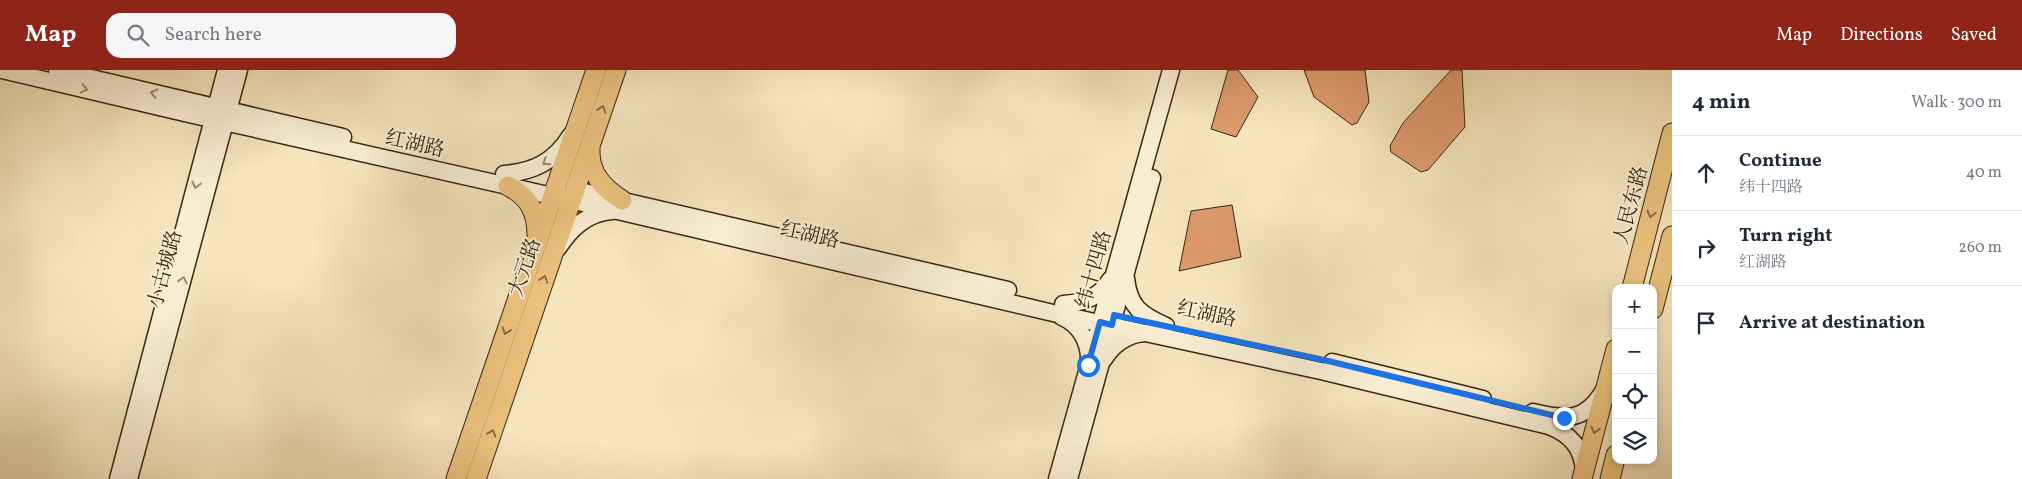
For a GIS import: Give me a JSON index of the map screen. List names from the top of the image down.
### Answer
{
  "streets": {
    "main road": [
      "红湖路",
      "人民东路",
      "大元路",
      "小古城路",
      "纬十四路"
    ]
  },
  "crossings": [
    ["红湖路", "大元路"],
    ["红湖路", "小古城路"],
    ["红湖路", "纬十四路"]
  ],
  "page": {
    "header": "Map",
    "search": "Search here",
    "nav": ["Map", "Directions", "Saved"],
    "heading": ["4 min", "Walk · 300 m"],
    "list": [
      ["Continue", "纬十四路", "40 m"],
      ["Turn right", "红湖路", "260 m"],
      "Arrive at destination"
    ],
    "map_buttons": ["+", "−"]
  }
}
